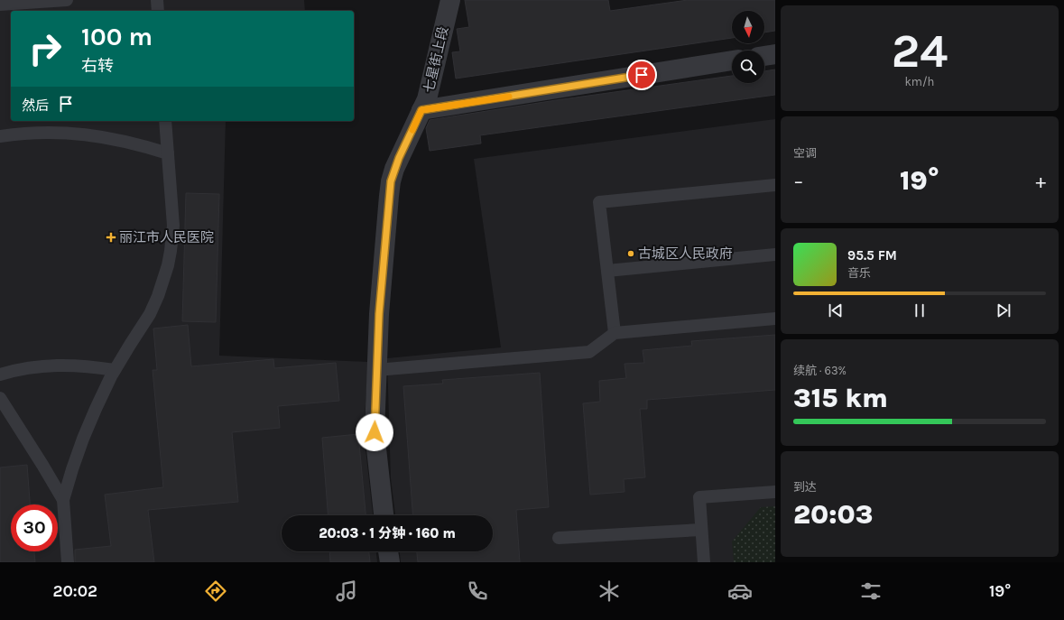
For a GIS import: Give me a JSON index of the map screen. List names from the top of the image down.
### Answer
{
  "streets": {
    "street": ["七星街上段"]
  },
  "places": {
    "health": ["丽江市人民医院"],
    "other": ["古城区人民政府"]
  },
  "north": "bottom",
  "page": {
    "tile": [
      ["24", "km/h"],
      "空调",
      ["续航 · 63%", "315 km"],
      ["到达", "20:03"]
    ],
    "turn": ["100 m", "右转"],
    "then": "然后",
    "heat": ["−", "19°", "+"],
    "song": ["95.5 FM", "音乐"],
    "limit": "30",
    "trip": "20:03 · 1 分钟 · 160 m",
    "tabs": ["20:02", "19°"]
  }
}
